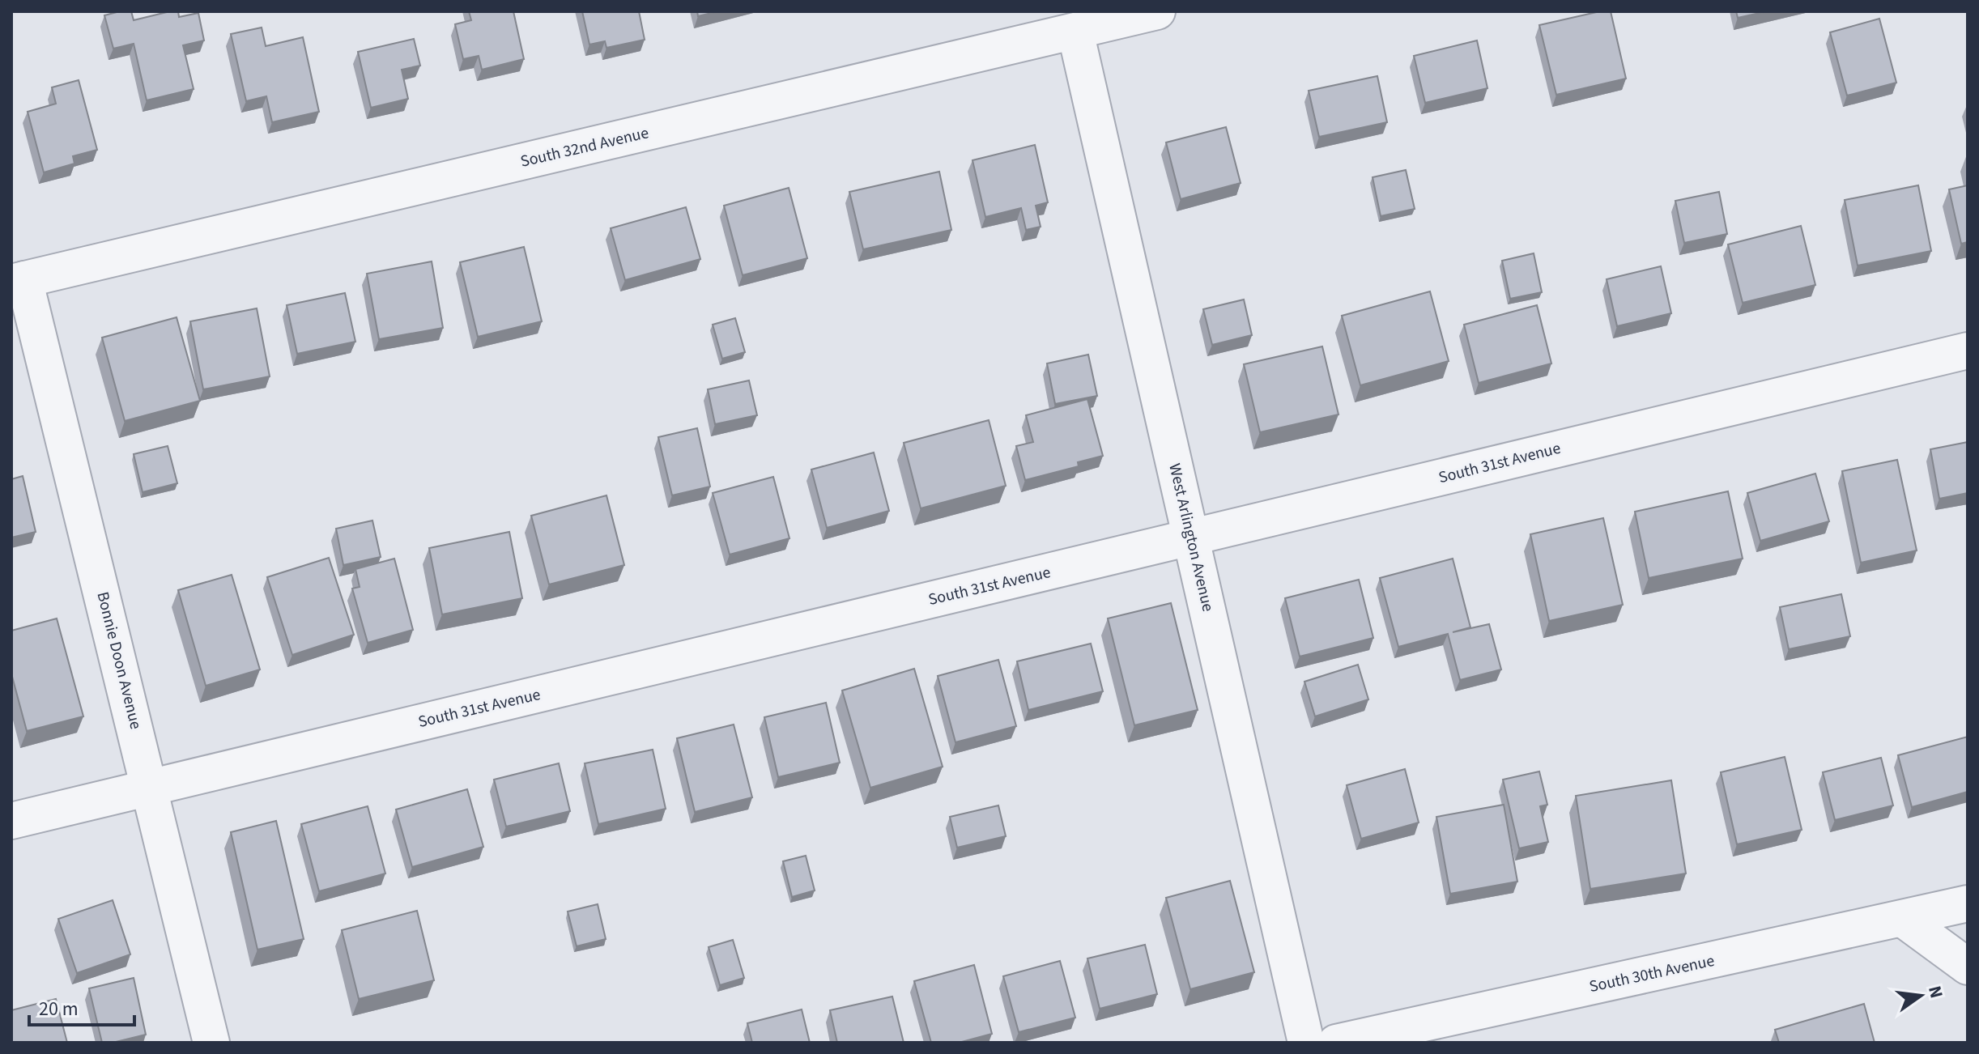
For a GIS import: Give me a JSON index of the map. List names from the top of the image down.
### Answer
{
  "streets": {
    "street": [
      "South 32nd Avenue",
      "South 31st Avenue",
      "West Arlington Avenue",
      "Bonnie Doon Avenue",
      "South 30th Avenue"
    ]
  },
  "crossings": [
    ["South 32nd Avenue", "West Arlington Avenue"],
    ["South 32nd Avenue", "Bonnie Doon Avenue"],
    ["South 31st Avenue", "West Arlington Avenue"],
    ["South 31st Avenue", "Bonnie Doon Avenue"]
  ],
  "scale_bar": "20 m",
  "north": "right"
}
